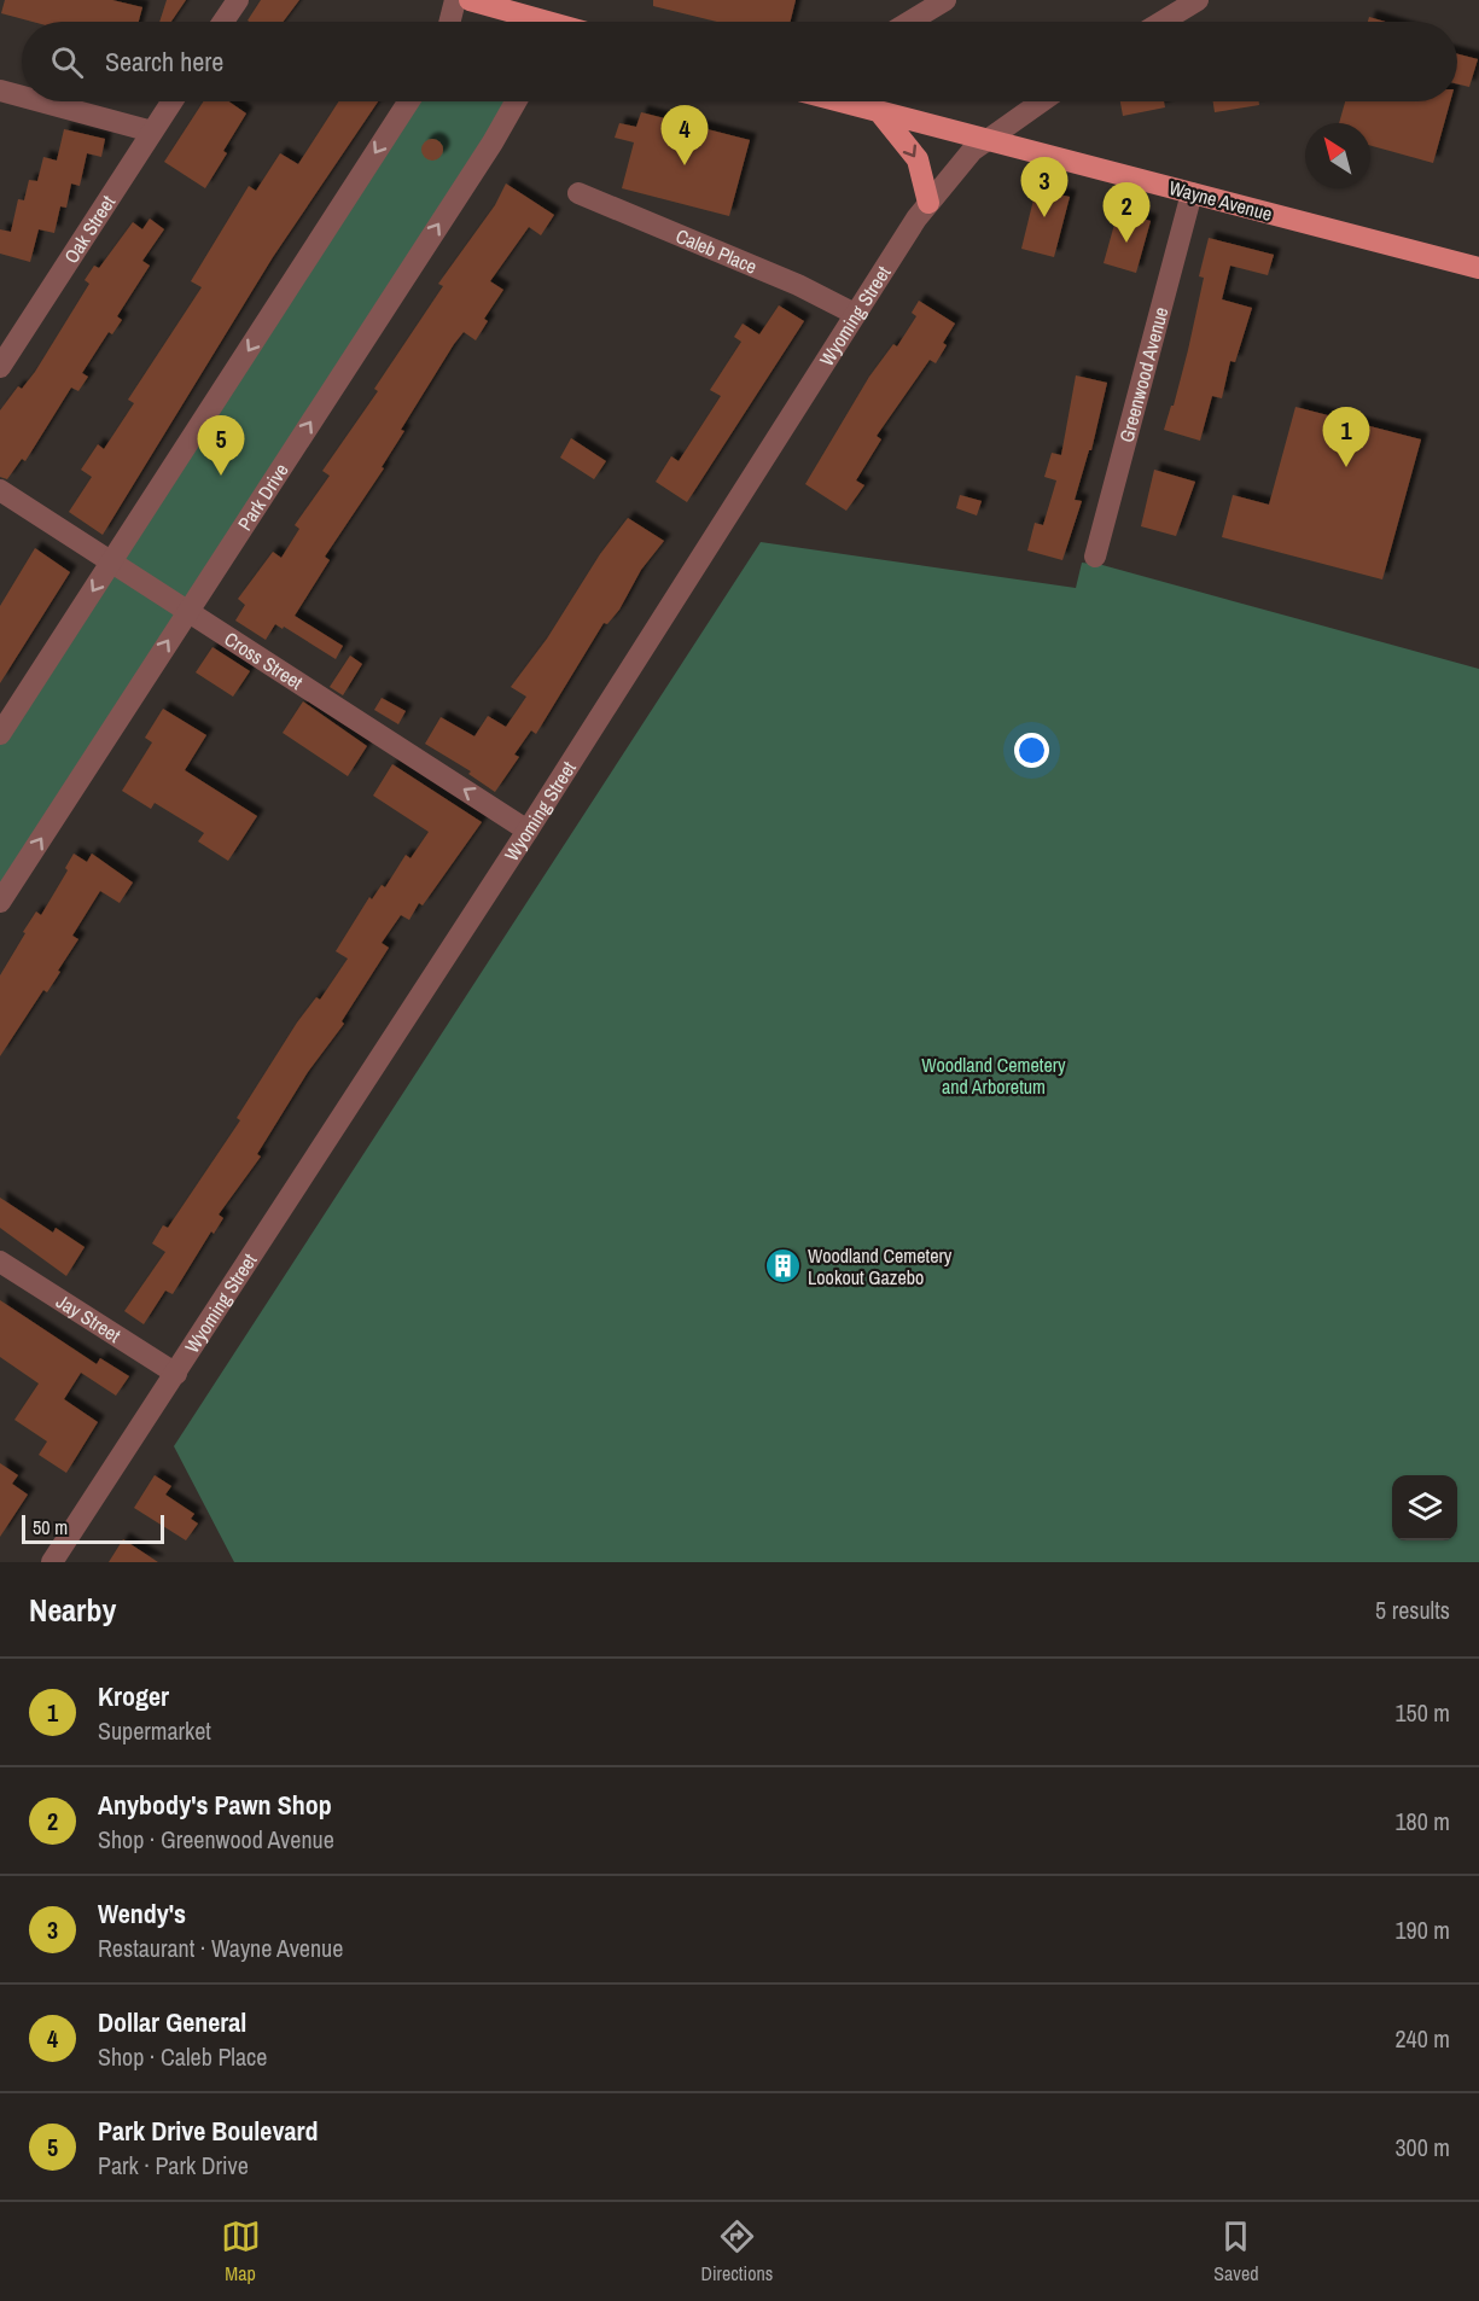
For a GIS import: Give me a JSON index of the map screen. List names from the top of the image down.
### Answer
{
  "streets": {
    "main road": ["Wayne Avenue"],
    "street": [
      "Oak Street",
      "Caleb Place",
      "Wyoming Street",
      "Greenwood Avenue",
      "Park Drive",
      "Cross Street",
      "Jay Street"
    ]
  },
  "crossings": [
    ["Wayne Avenue", "Wyoming Street"],
    ["Wayne Avenue", "Greenwood Avenue"],
    ["Caleb Place", "Wyoming Street"],
    ["Wyoming Street", "Cross Street"],
    ["Wyoming Street", "Jay Street"],
    ["Park Drive", "Cross Street"]
  ],
  "one_way": ["Cross Street"],
  "parks": ["Woodland Cemetery and Arboretum"],
  "places": {
    "building": ["Woodland Cemetery Lookout Gazebo"]
  },
  "scale_bar": "50 m",
  "north": "top left",
  "page": {
    "search": "Search here",
    "pins": [
      "4",
      "3",
      "2",
      "1",
      "5"
    ],
    "scale": "50 m",
    "heading": ["Nearby", "5 results"],
    "list": [
      {
        "mark": "1",
        "name": "Kroger",
        "note": "Supermarket",
        "value": "150 m"
      },
      {
        "mark": "2",
        "name": "Anybody's Pawn Shop",
        "note": "Shop · Greenwood Avenue",
        "value": "180 m"
      },
      {
        "mark": "3",
        "name": "Wendy's",
        "note": "Restaurant · Wayne Avenue",
        "value": "190 m"
      },
      {
        "mark": "4",
        "name": "Dollar General",
        "note": "Shop · Caleb Place",
        "value": "240 m"
      },
      {
        "mark": "5",
        "name": "Park Drive Boulevard",
        "note": "Park · Park Drive",
        "value": "300 m"
      }
    ],
    "nav": ["Map", "Directions", "Saved"]
  }
}
